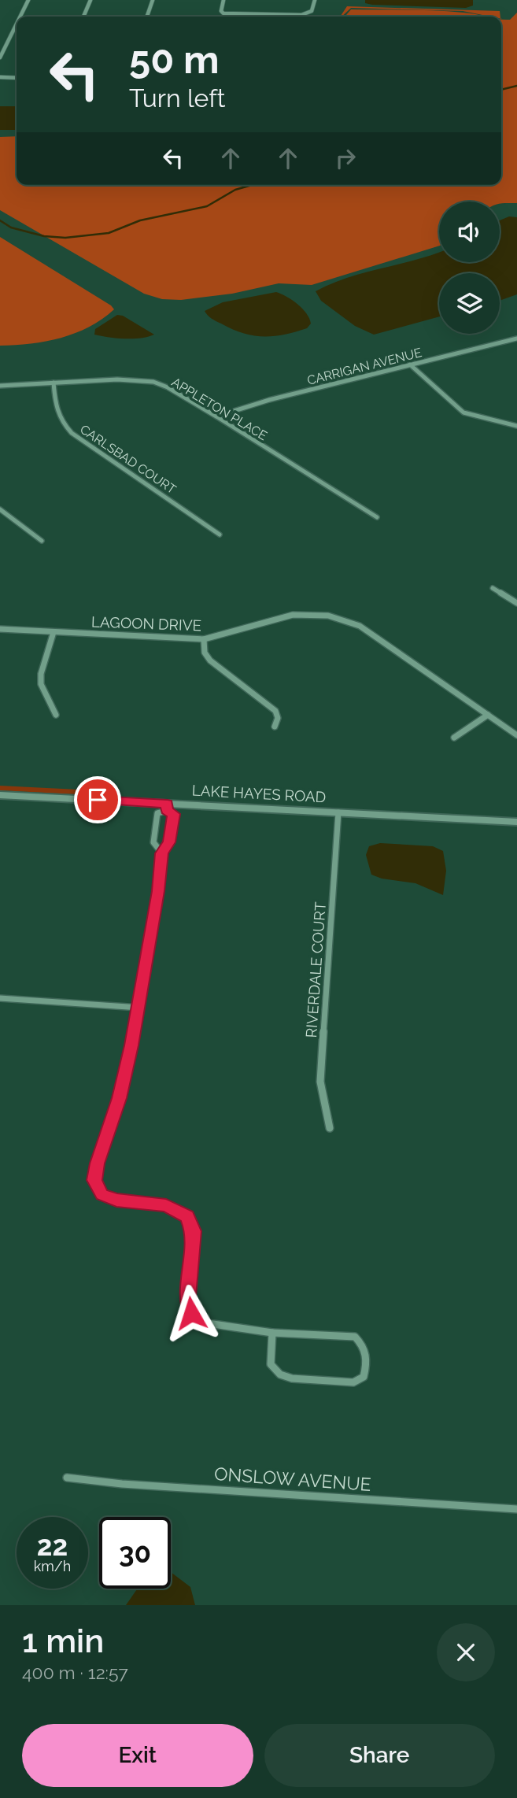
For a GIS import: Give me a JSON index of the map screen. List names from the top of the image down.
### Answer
{
  "streets": {
    "street": [
      "CARRIGAN AVENUE",
      "APPLETON PLACE",
      "CARLSBAD COURT",
      "LAGOON DRIVE",
      "LAKE HAYES ROAD",
      "RIVERDALE COURT",
      "ONSLOW AVENUE"
    ]
  },
  "crossings": [
    ["CARRIGAN AVENUE", "APPLETON PLACE"],
    ["APPLETON PLACE", "CARLSBAD COURT"],
    ["LAKE HAYES ROAD", "RIVERDALE COURT"]
  ],
  "page": {
    "turn": ["50 m", "Turn left"],
    "speed": "22 km/h",
    "limit": "30",
    "heading": ["1 min", "400 m · 12:57"],
    "buttons": ["Exit", "Share"]
  }
}
